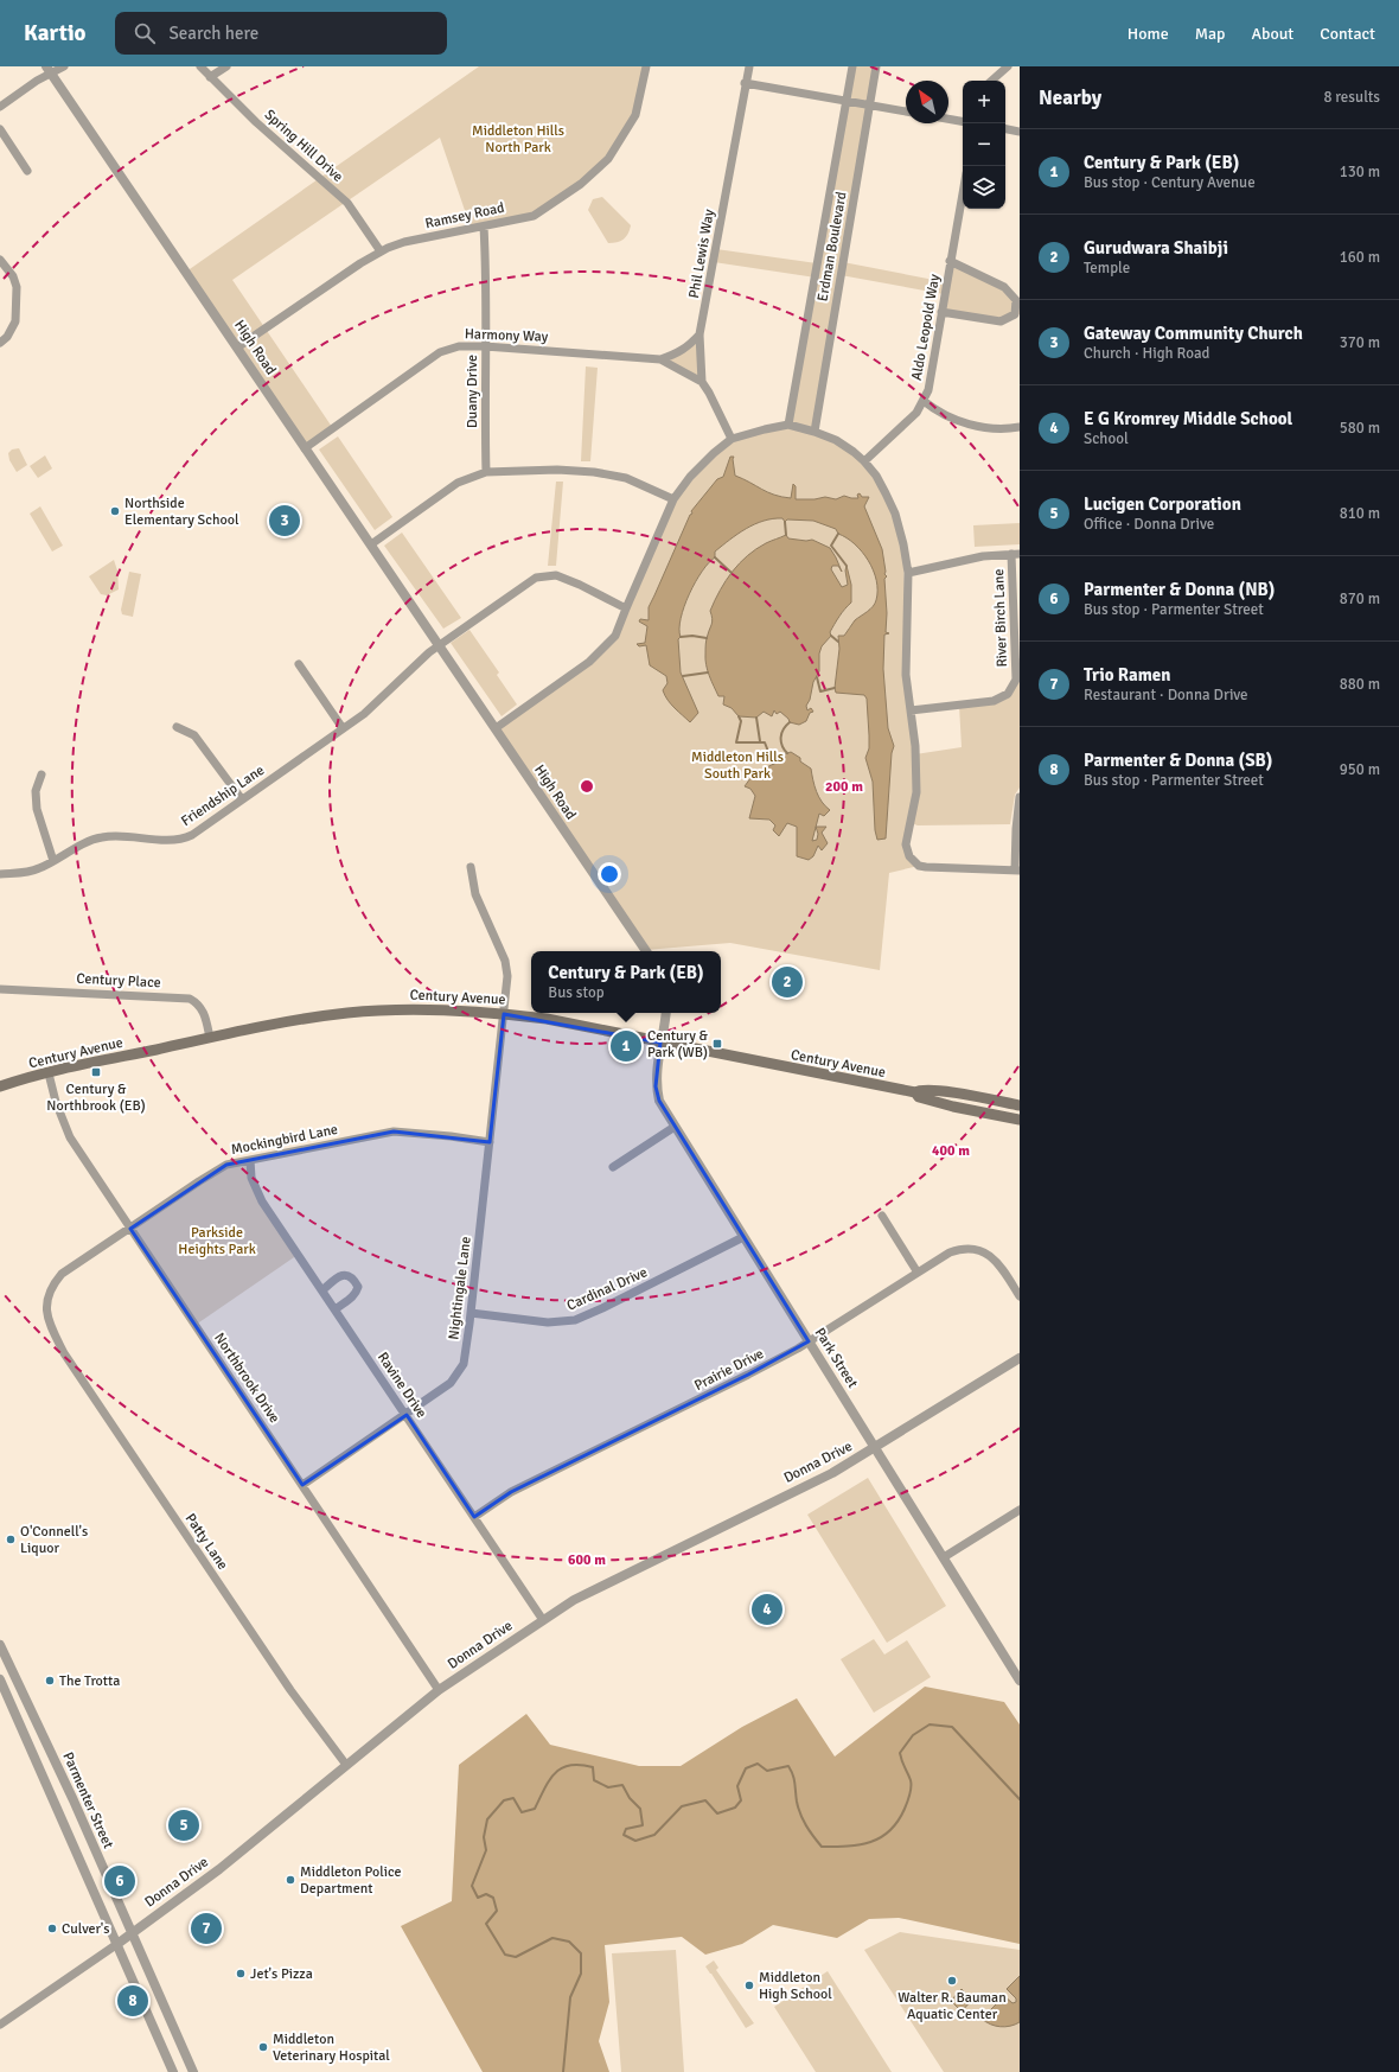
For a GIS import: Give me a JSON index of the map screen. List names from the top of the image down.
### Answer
{
  "streets": {
    "main road": ["Century Avenue"],
    "street": [
      "Spring Hill Drive",
      "Ramsey Road",
      "Erdman Boulevard",
      "Phil Lewis Way",
      "Aldo Leopold Way",
      "Harmony Way",
      "High Road",
      "Duany Drive",
      "River Birch Lane",
      "Friendship Lane",
      "Century Place",
      "Mockingbird Lane",
      "Nightingale Lane",
      "Cardinal Drive",
      "Park Street",
      "Prairie Drive",
      "Northbrook Drive",
      "Ravine Drive",
      "Donna Drive",
      "Patty Lane",
      "Parmenter Street"
    ]
  },
  "crossings": [
    ["Spring Hill Drive", "Ramsey Road"],
    ["Ramsey Road", "High Road"],
    ["Ramsey Road", "Duany Drive"],
    ["Phil Lewis Way", "Harmony Way"],
    ["Harmony Way", "High Road"],
    ["Harmony Way", "Duany Drive"],
    ["High Road", "Friendship Lane"],
    ["Century Place", "Century Avenue"],
    ["Century Avenue", "Nightingale Lane"],
    ["Century Avenue", "Park Street"],
    ["Century Avenue", "Northbrook Drive"],
    ["Mockingbird Lane", "Nightingale Lane"],
    ["Mockingbird Lane", "Northbrook Drive"],
    ["Mockingbird Lane", "Ravine Drive"],
    ["Mockingbird Lane", "Patty Lane"],
    ["Nightingale Lane", "Cardinal Drive"],
    ["Nightingale Lane", "Northbrook Drive"],
    ["Nightingale Lane", "Ravine Drive"],
    ["Cardinal Drive", "Park Street"],
    ["Park Street", "Prairie Drive"],
    ["Park Street", "Donna Drive"],
    ["Prairie Drive", "Ravine Drive"],
    ["Northbrook Drive", "Donna Drive"],
    ["Ravine Drive", "Donna Drive"],
    ["Donna Drive", "Patty Lane"],
    ["Donna Drive", "Parmenter Street"]
  ],
  "parks": ["Middleton Hills North Park", "Middleton Hills South Park", "Parkside Heights Park"],
  "places": {
    "other": [
      "Northside Elementary School",
      "O'Connell's Liquor",
      "The Trotta",
      "Middleton Police Department",
      "Culver's",
      "Jet's Pizza",
      "Walter R. Bauman Aquatic Center",
      "Middleton High School",
      "Middleton Veterinary Hospital"
    ],
    "transit": ["Century & Park (WB)", "Century & Northbrook (EB)"]
  },
  "north": "top left",
  "page": {
    "header": "Kartio",
    "search": "Search here",
    "nav": [
      "Home",
      "Map",
      "About",
      "Contact"
    ],
    "heading": ["Nearby", "8 results"],
    "map_buttons": ["+", "−"],
    "list": [
      {
        "mark": "1",
        "name": "Century & Park (EB)",
        "note": "Bus stop · Century Avenue",
        "value": "130 m"
      },
      {
        "mark": "2",
        "name": "Gurudwara Shaibji",
        "note": "Temple",
        "value": "160 m"
      },
      {
        "mark": "3",
        "name": "Gateway Community Church",
        "note": "Church · High Road",
        "value": "370 m"
      },
      {
        "mark": "4",
        "name": "E G Kromrey Middle School",
        "note": "School",
        "value": "580 m"
      },
      {
        "mark": "5",
        "name": "Lucigen Corporation",
        "note": "Office · Donna Drive",
        "value": "810 m"
      },
      {
        "mark": "6",
        "name": "Parmenter & Donna (NB)",
        "note": "Bus stop · Parmenter Street",
        "value": "870 m"
      },
      {
        "mark": "7",
        "name": "Trio Ramen",
        "note": "Restaurant · Donna Drive",
        "value": "880 m"
      },
      {
        "mark": "8",
        "name": "Parmenter & Donna (SB)",
        "note": "Bus stop · Parmenter Street",
        "value": "950 m"
      }
    ],
    "pins": [
      "3",
      "2",
      "1",
      "4",
      "5",
      "6",
      "7",
      "8"
    ],
    "popup": ["Century & Park (EB)", "Bus stop"]
  },
  "rings": ["200 m", "400 m", "600 m"]
}
